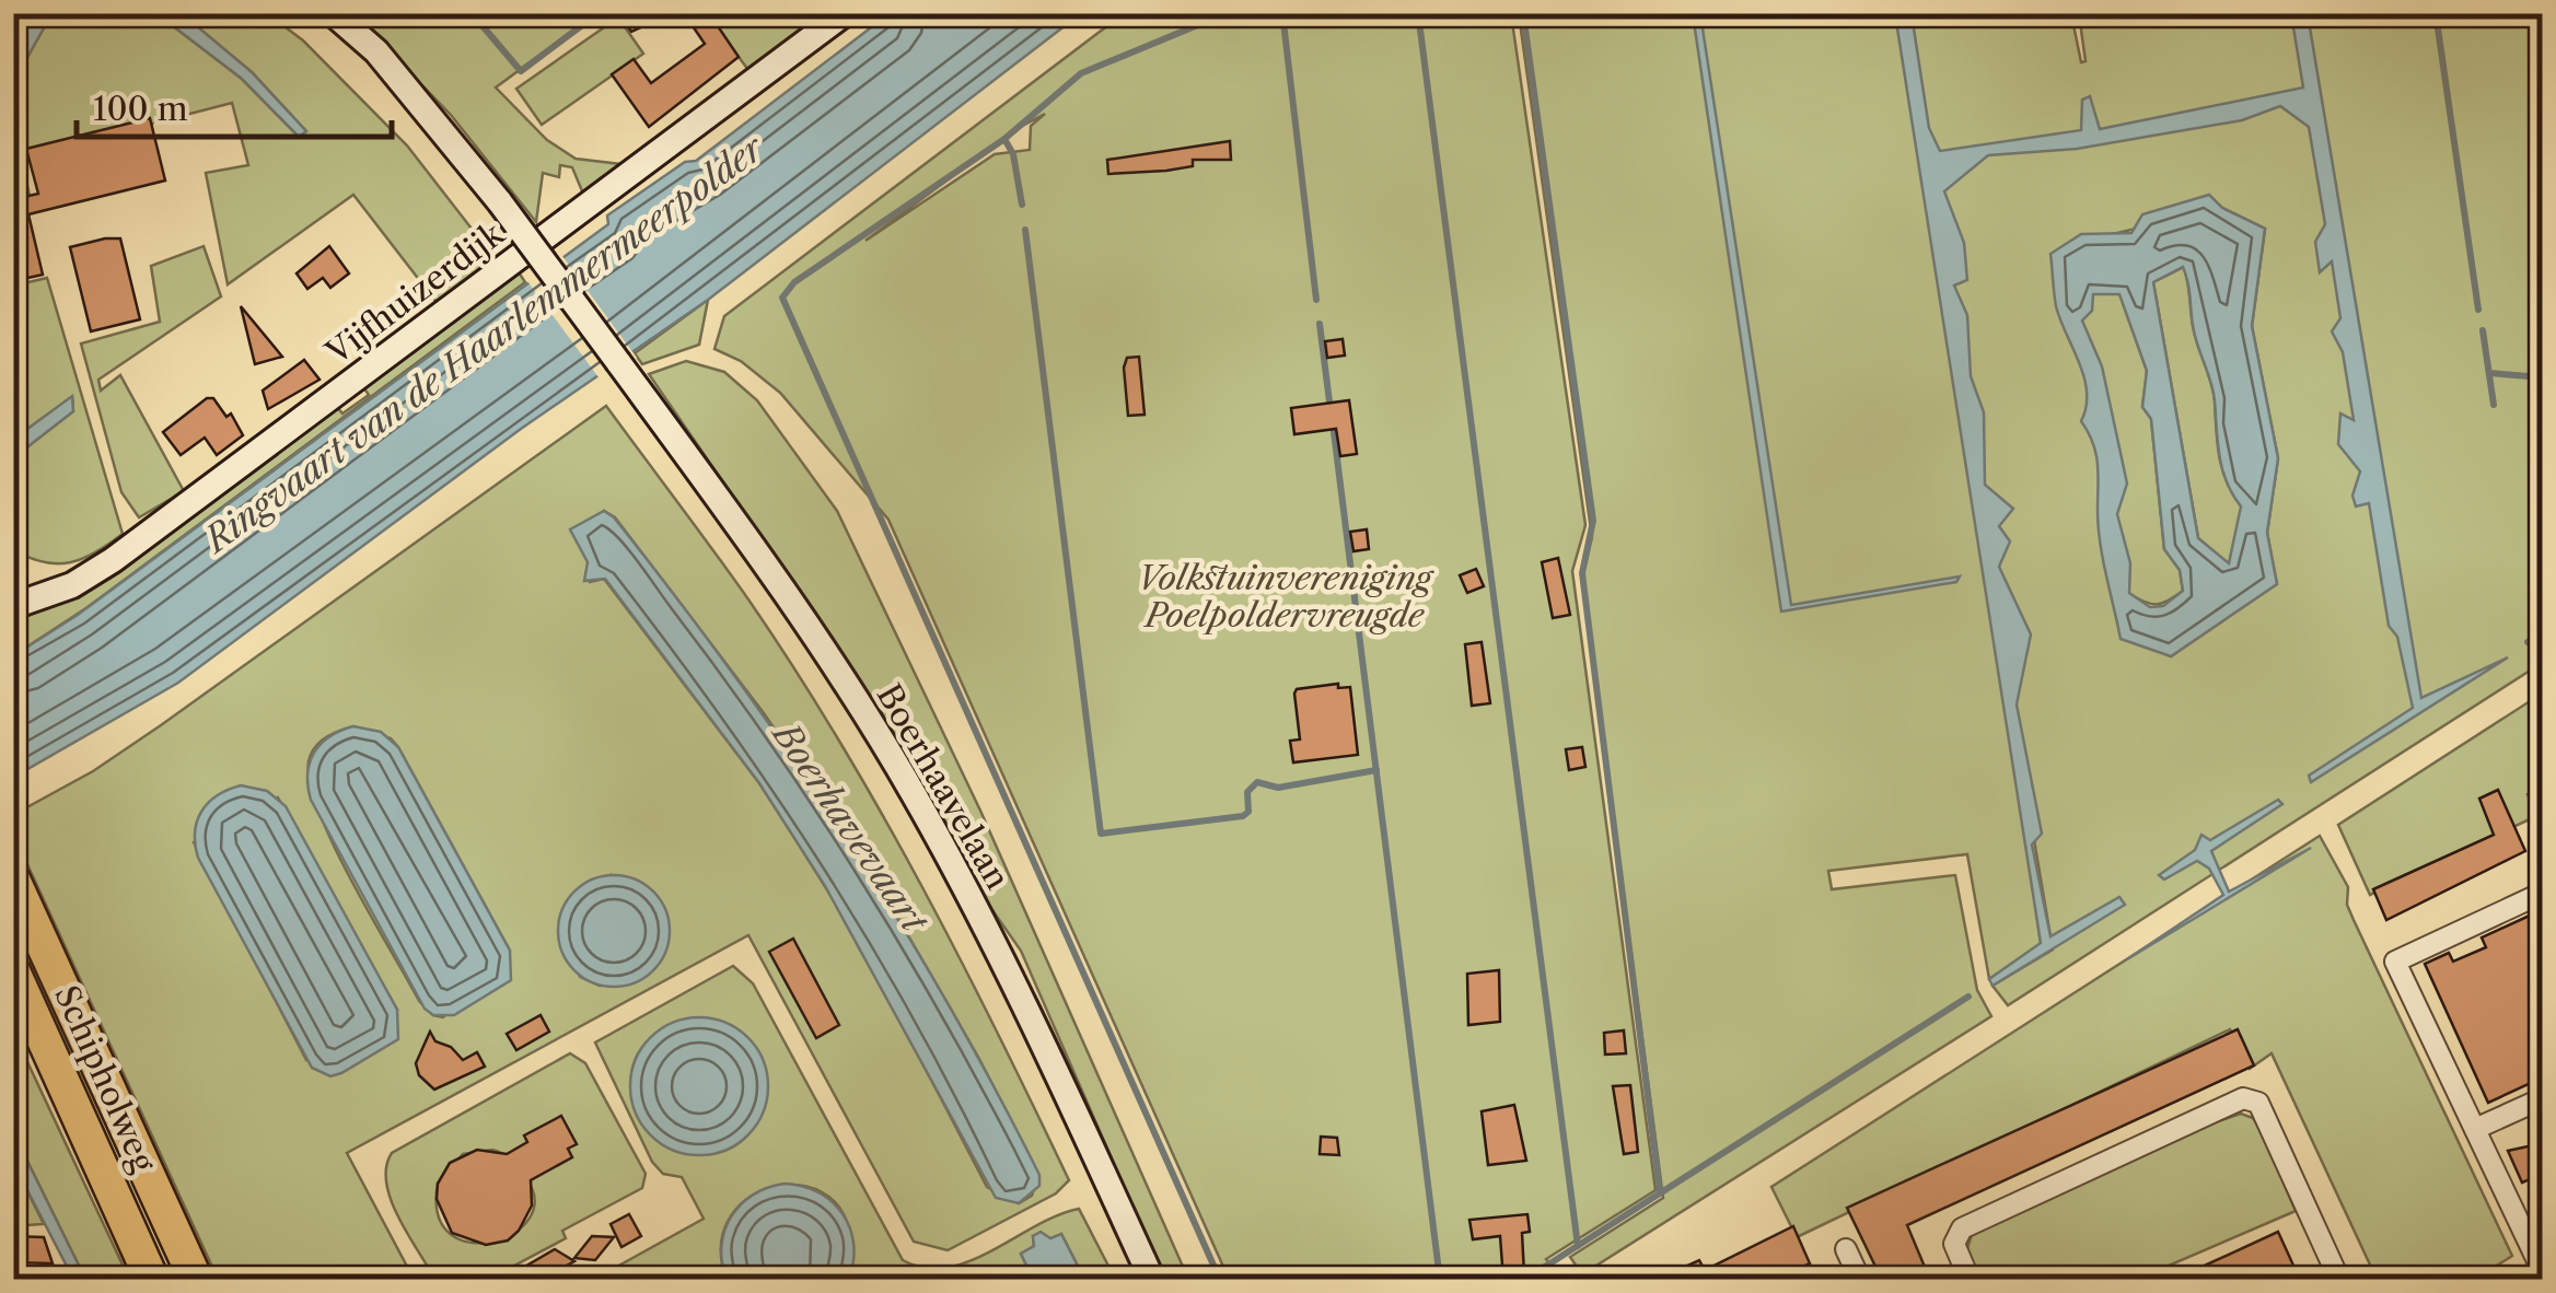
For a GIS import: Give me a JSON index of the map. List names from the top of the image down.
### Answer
{
  "streets": {
    "highway": ["Schipholweg"],
    "main road": ["Vijfhuizerdijk", "Boerhaavelaan"]
  },
  "water": ["Ringvaart van de Haarlemmermeerpolder", "Boerhavevaart"],
  "parks": ["Volkstuinvereniging Poelpoldervreugde"],
  "scale_bar": "100 m"
}
